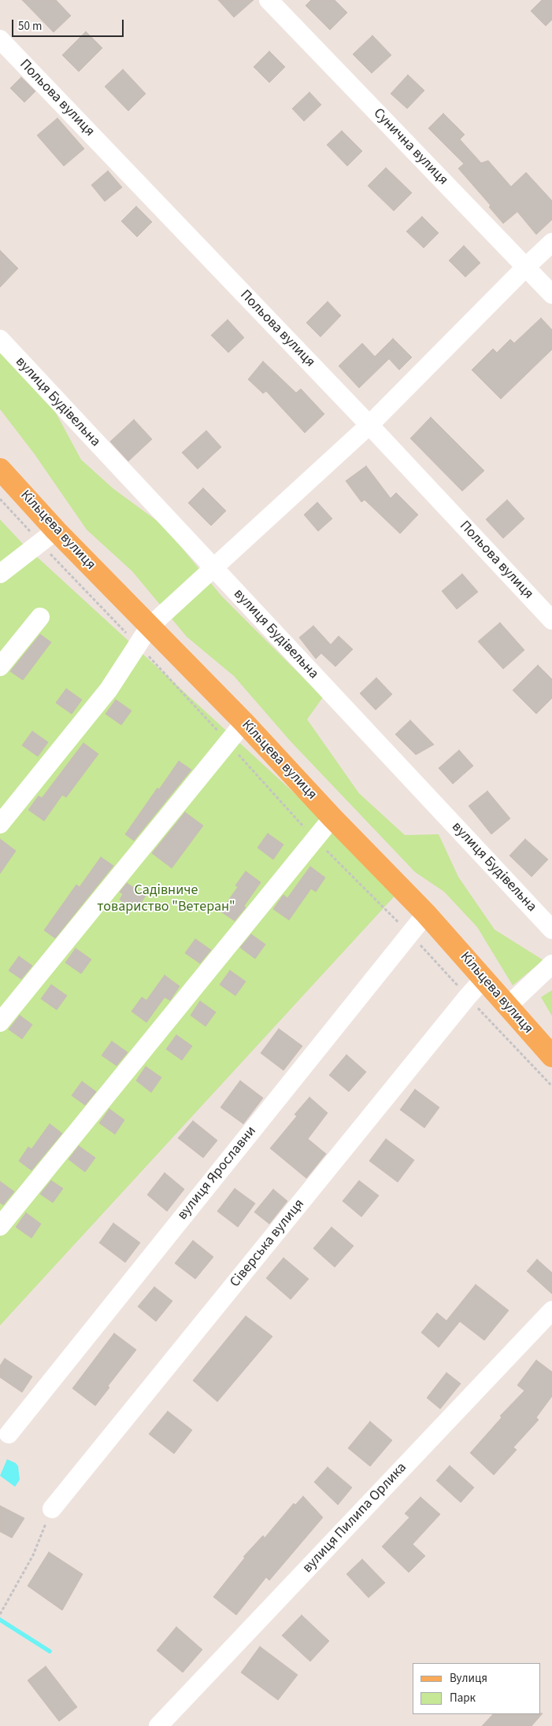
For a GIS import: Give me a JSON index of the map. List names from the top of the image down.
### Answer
{
  "streets": {
    "main road": ["Кільцева вулиця"],
    "street": [
      "Польова вулиця",
      "Сунична вулиця",
      "вулиця Будівельна",
      "вулиця Ярославни",
      "Сіверська вулиця",
      "вулиця Пилипа Орлика"
    ]
  },
  "crossings": [
    ["Кільцева вулиця", "вулиця Ярославни"],
    ["Кільцева вулиця", "Сіверська вулиця"]
  ],
  "parks": ["Садівниче товариство \"Ветеран\""],
  "legend": ["Вулиця", "Парк"],
  "scale_bar": "50 m"
}
